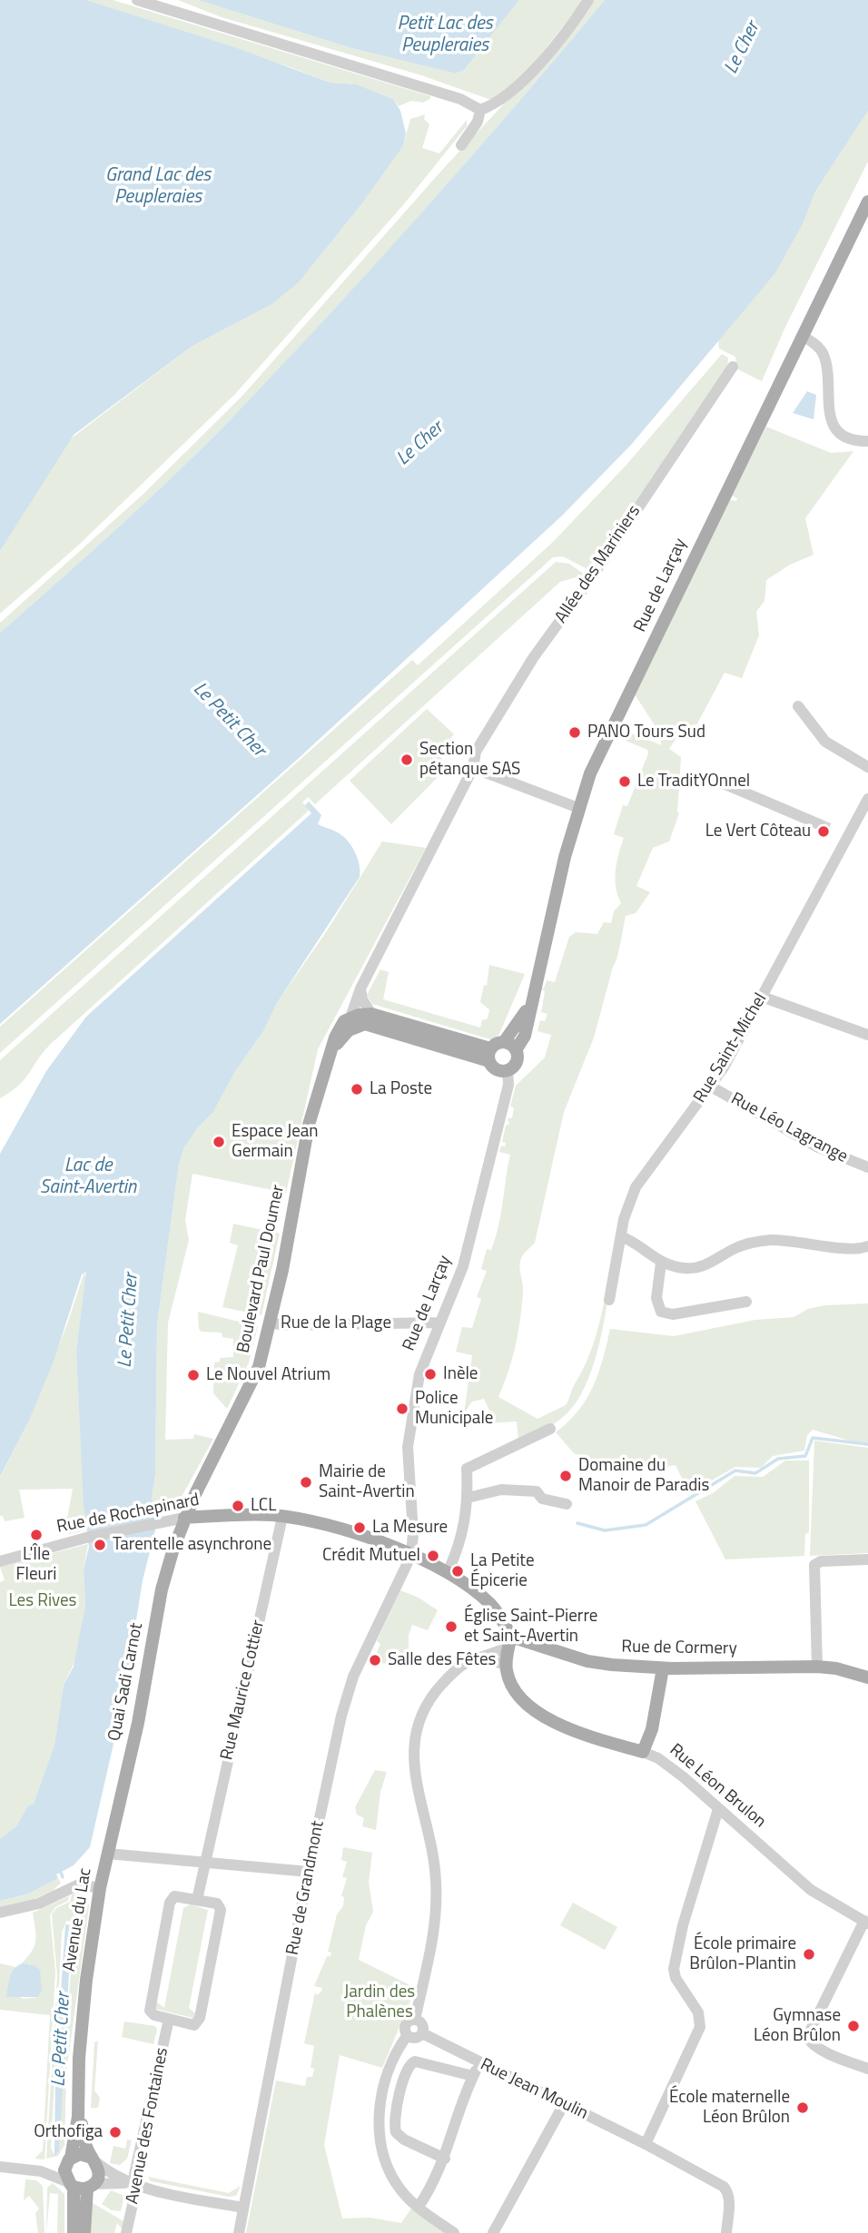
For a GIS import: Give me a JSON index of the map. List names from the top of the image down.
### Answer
{
  "streets": {
    "main road": [
      "Rue de Larçay",
      "Boulevard Paul Doumer",
      "Rue de Rochepinard",
      "Rue de Cormery",
      "Quai Sadi Carnot",
      "Rue Léon Brulon",
      "Avenue du Lac"
    ],
    "street": [
      "Allée des Mariniers",
      "Rue Saint-Michel",
      "Rue Léo Lagrange",
      "Rue de la Plage",
      "Rue Maurice Cottier",
      "Rue de Grandmont",
      "Rue Jean Moulin",
      "Avenue des Fontaines"
    ]
  },
  "crossings": [
    ["Allée des Mariniers", "Boulevard Paul Doumer"],
    ["Rue de Larçay", "Rue de la Plage"],
    ["Rue de Larçay", "Rue de Rochepinard"],
    ["Rue de Larçay", "Rue de Grandmont"],
    ["Rue Saint-Michel", "Rue Léo Lagrange"],
    ["Boulevard Paul Doumer", "Rue de la Plage"],
    ["Boulevard Paul Doumer", "Rue de Rochepinard"],
    ["Boulevard Paul Doumer", "Quai Sadi Carnot"],
    ["Rue de Rochepinard", "Quai Sadi Carnot"],
    ["Rue de Rochepinard", "Rue Maurice Cottier"],
    ["Rue de Rochepinard", "Rue de Grandmont"],
    ["Rue de Cormery", "Rue Léon Brulon"],
    ["Quai Sadi Carnot", "Avenue du Lac"]
  ],
  "water": [
    "Petit Lac des Peupleraies",
    "Le Cher",
    "Grand Lac des Peupleraies",
    "Le Petit Cher",
    "Lac de Saint-Avertin"
  ],
  "parks": ["Les Rives", "Jardin des Phalènes"],
  "places": [
    "PANO Tours Sud",
    "Section pétanque SAS",
    "Le TraditYOnnel",
    "Le Vert Côteau",
    "La Poste",
    "Espace Jean Germain",
    "Inèle",
    "Le Nouvel Atrium",
    "Police Municipale",
    "Domaine du Manoir de Paradis",
    "Mairie de Saint-Avertin",
    "LCL",
    "La Mesure",
    "L'Île Fleuri",
    "Tarentelle asynchrone",
    "Crédit Mutuel",
    "La Petite Épicerie",
    "Église Saint-Pierre et Saint-Avertin",
    "Salle des Fêtes",
    "École primaire Brûlon-Plantin",
    "Gymnase Léon Brûlon",
    "École maternelle Léon Brûlon",
    "Orthofiga"
  ]
}
